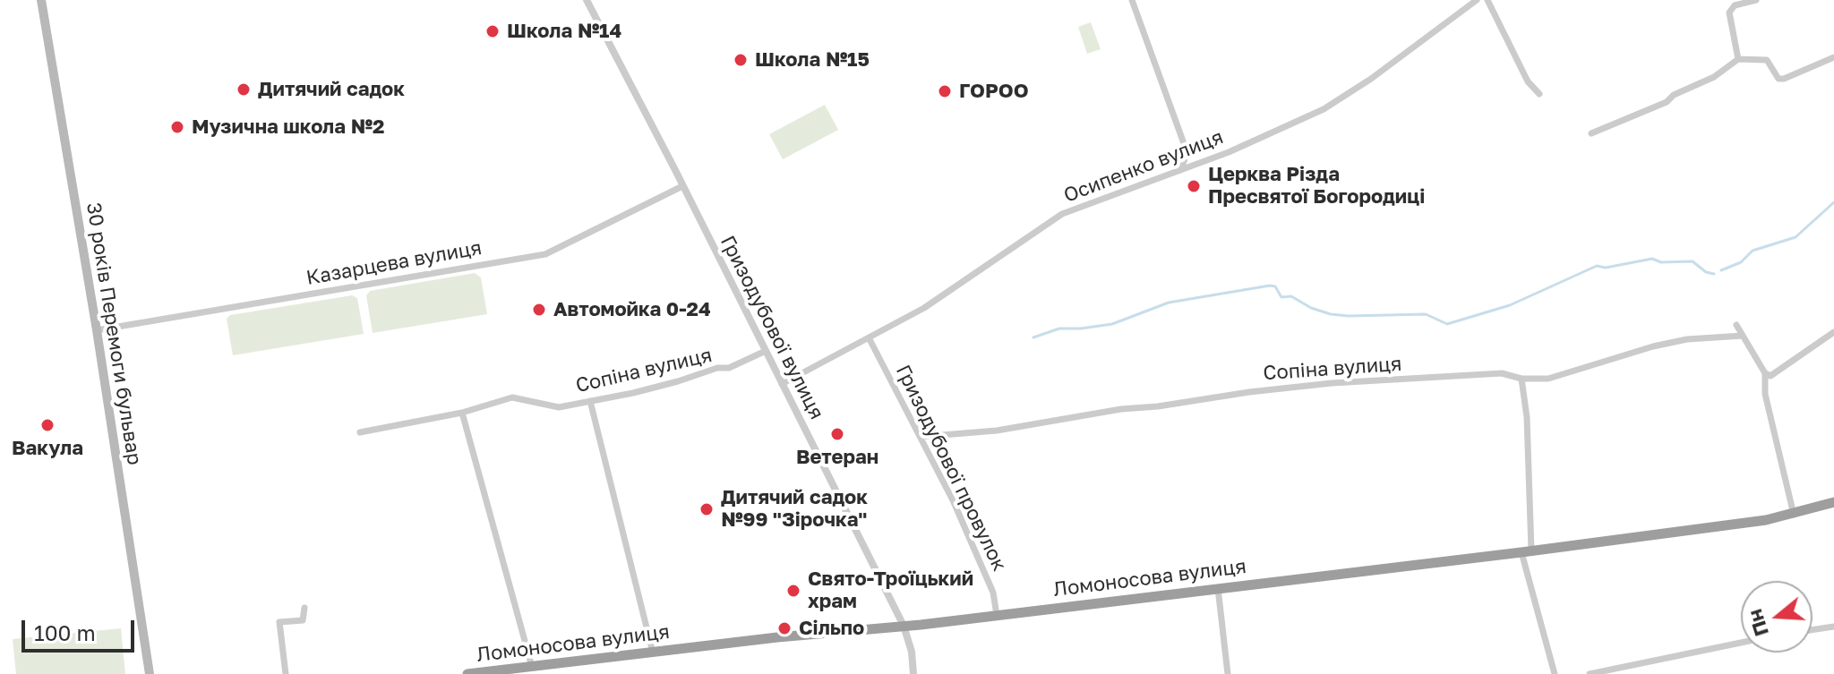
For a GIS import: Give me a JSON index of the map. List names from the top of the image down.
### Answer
{
  "streets": {
    "highway": ["Ломоносова вулиця"],
    "main road": ["30 років Перемоги бульвар"],
    "street": [
      "Осипенко вулиця",
      "Казарцева вулиця",
      "Гризодубової вулиця",
      "Сопіна вулиця",
      "Гризодубової провулок"
    ]
  },
  "crossings": [
    ["Осипенко вулиця", "Гризодубової вулиця"],
    ["Осипенко вулиця", "Гризодубової провулок"],
    ["Казарцева вулиця", "Гризодубової вулиця"],
    ["Казарцева вулиця", "30 років Перемоги бульвар"],
    ["Гризодубової вулиця", "Сопіна вулиця"],
    ["Гризодубової вулиця", "Ломоносова вулиця"],
    ["Сопіна вулиця", "Гризодубової провулок"],
    ["Гризодубової провулок", "Ломоносова вулиця"]
  ],
  "places": [
    "Школа №14",
    "Школа №15",
    "Дитячий садок",
    "ГОРОО",
    "Музична школа №2",
    "Церква Різда Пресвятої Богородиці",
    "Автомойка 0-24",
    "Вакула",
    "Ветеран",
    "Дитячий садок №99 \"Зірочка\"",
    "Свято-Троїцький храм",
    "Сільпо"
  ],
  "scale_bar": "100 m",
  "north": "left"
}
